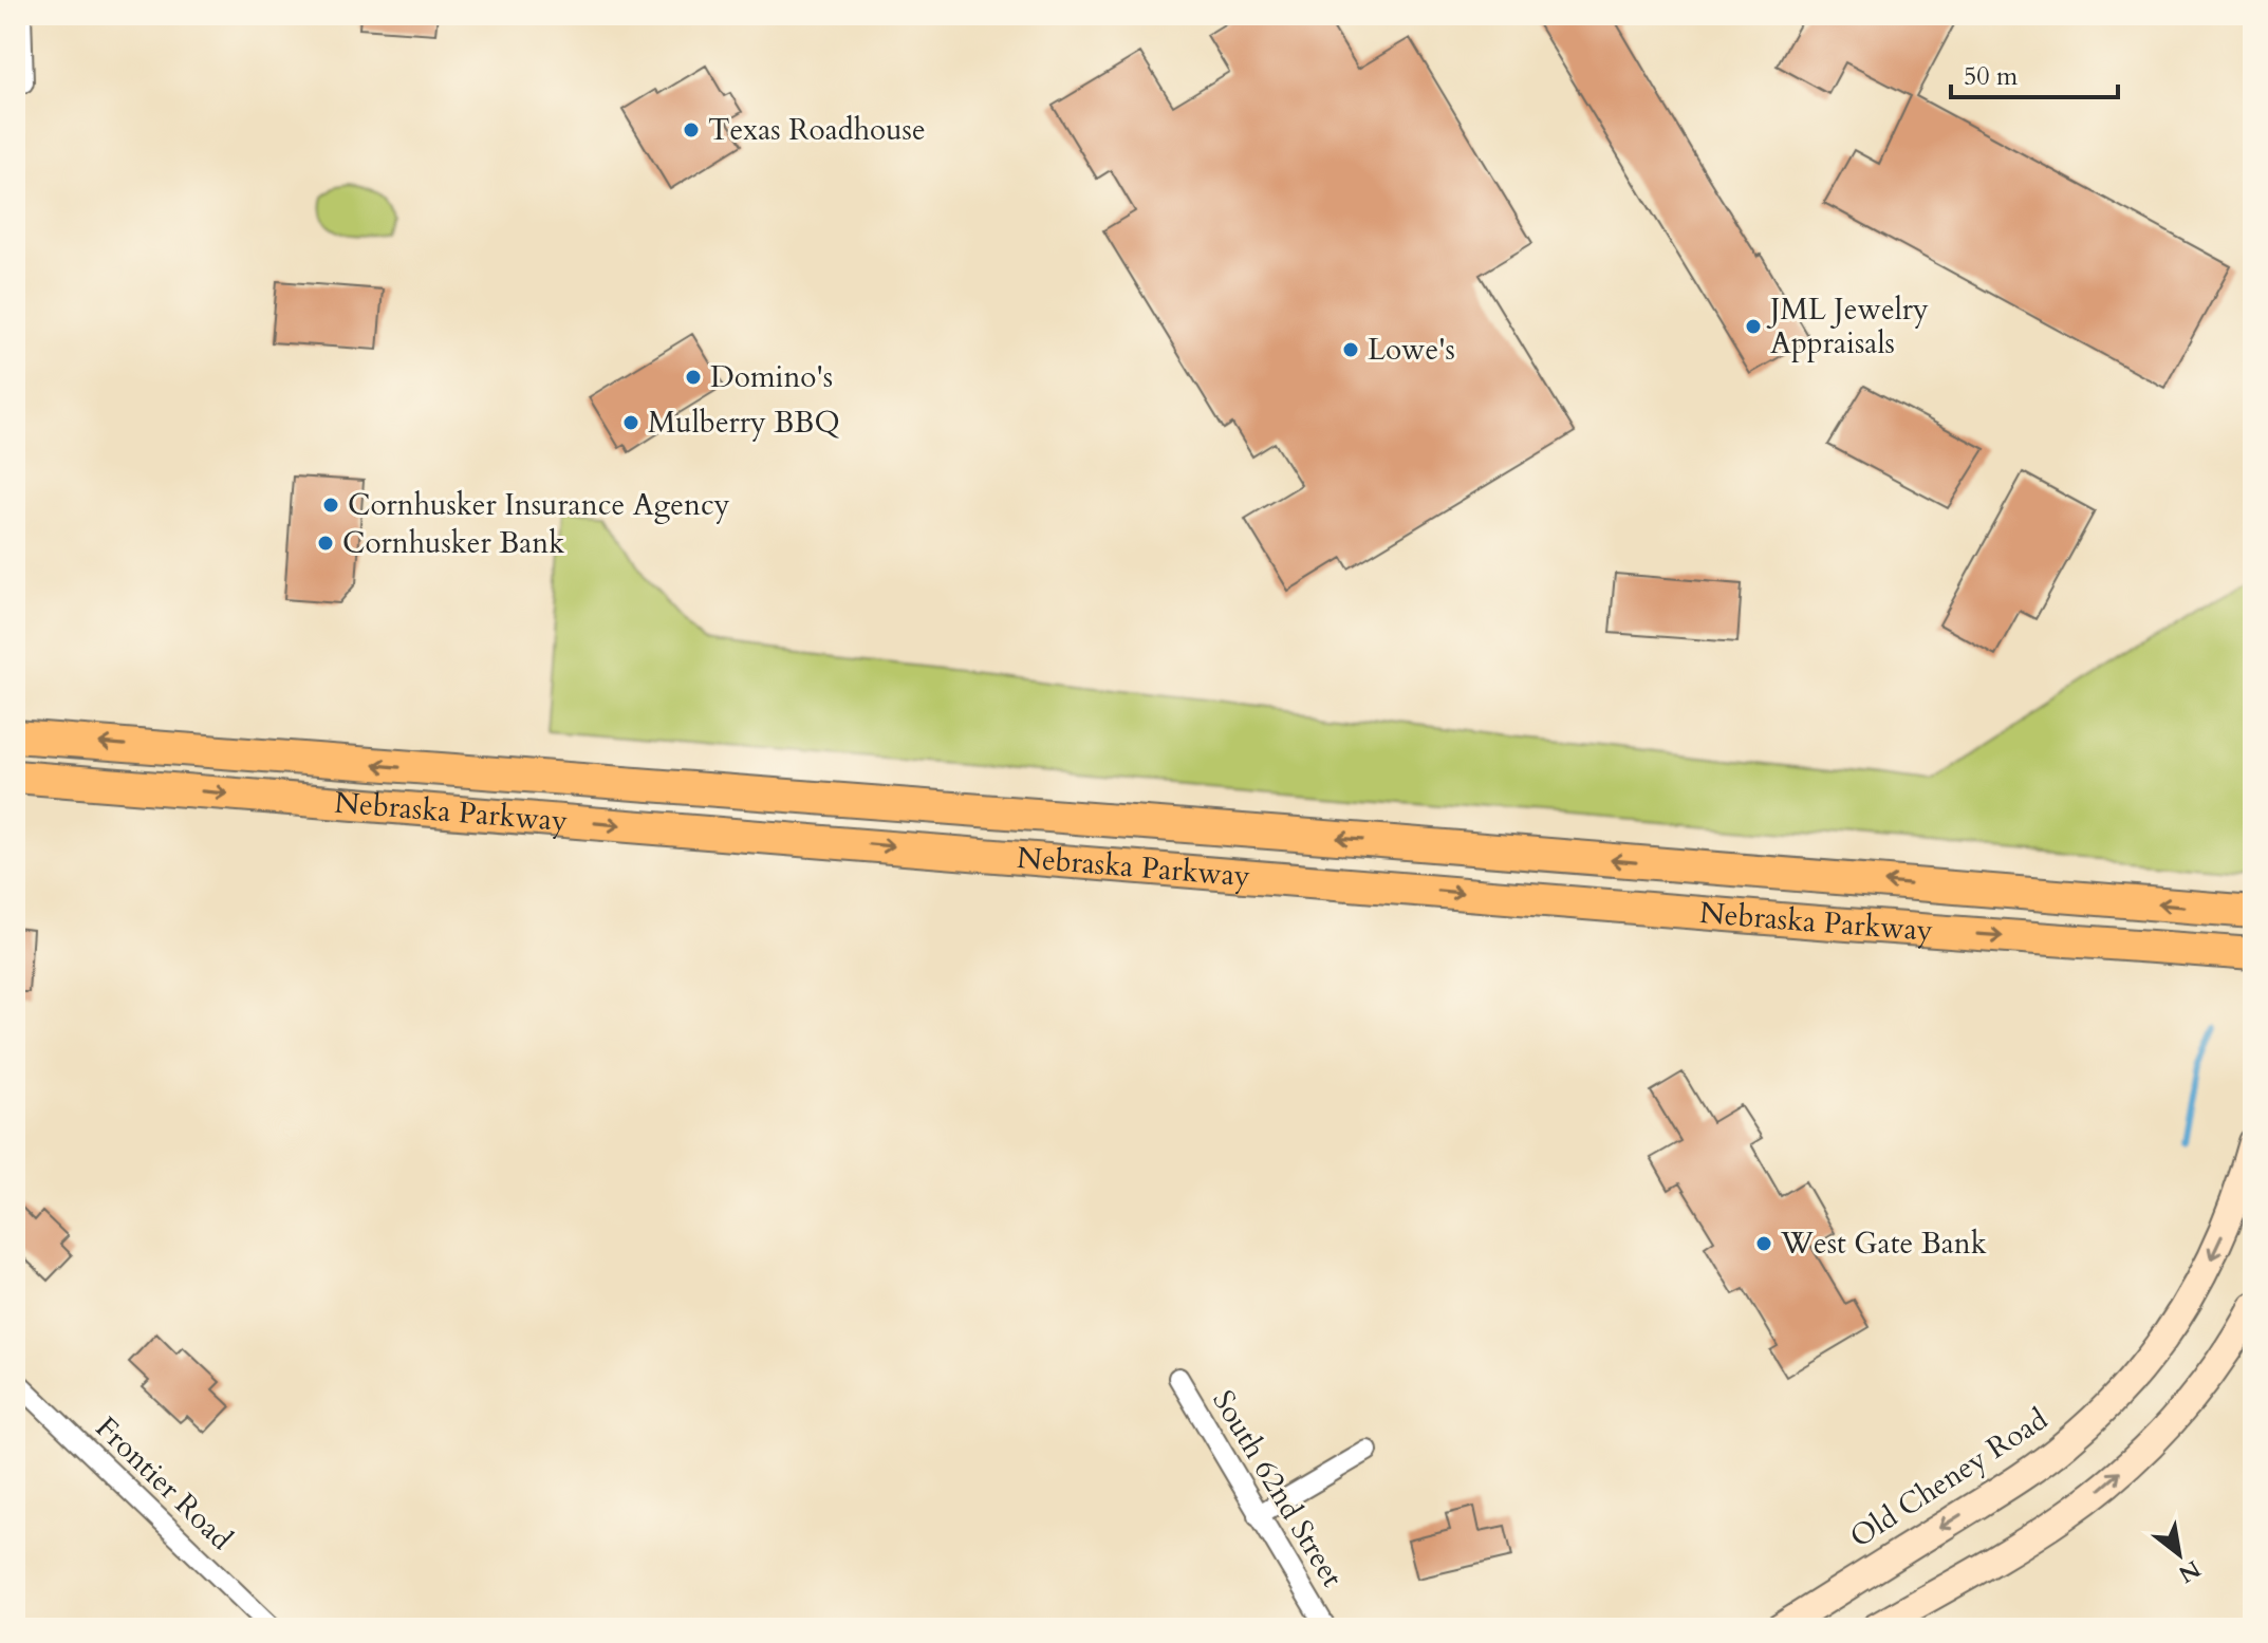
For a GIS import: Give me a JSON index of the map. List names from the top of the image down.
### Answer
{
  "streets": {
    "main road": ["Nebraska Parkway", "Old Cheney Road"],
    "street": ["Frontier Road", "South 62nd Street"]
  },
  "places": [
    "Texas Roadhouse",
    "JML Jewelry Appraisals",
    "Lowe's",
    "Domino's",
    "Mulberry BBQ",
    "Cornhusker Insurance Agency",
    "Cornhusker Bank",
    "West Gate Bank"
  ],
  "scale_bar": "50 m",
  "north": "bottom right"
}
